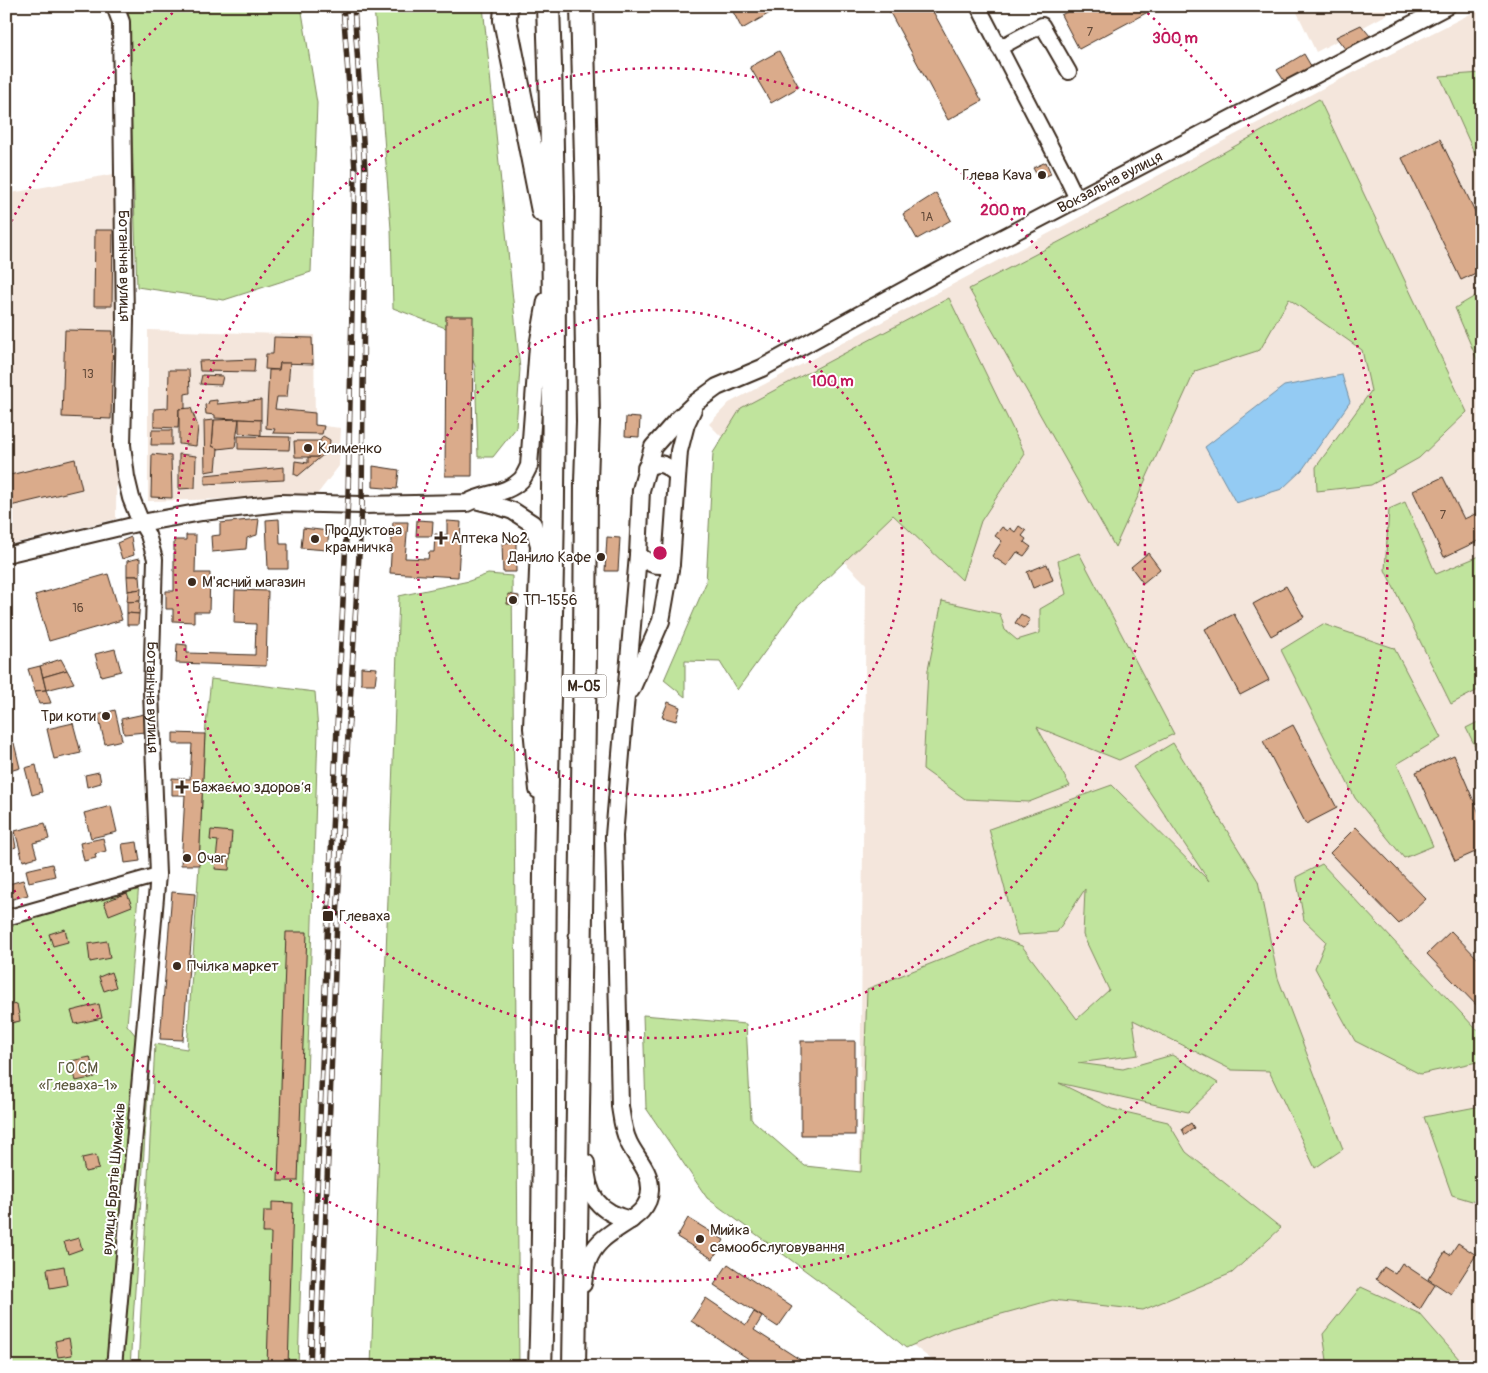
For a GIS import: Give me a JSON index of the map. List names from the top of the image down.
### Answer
{
  "streets": {
    "highway": ["М-05"],
    "street": ["Вокзальна вулиця", "Ботанічна вулиця", "вулиця Братів Шумейків"]
  },
  "crossings": [
    ["Вокзальна вулиця", "М-05"],
    ["Ботанічна вулиця", "вулиця Братів Шумейків"]
  ],
  "parks": ["ГО СМ «Глеваха-1»"],
  "places": {
    "other": [
      "Глева Kava",
      "Клименко",
      "Продуктова крамничка",
      "Данило Кафе",
      "М'ясний магазин",
      "ТП-1556",
      "Три коти",
      "Очаг",
      "Пчілка маркет",
      "Мийка самообслуговування"
    ],
    "health": ["Аптека №2", "Бажаємо здоровʼя"],
    "transit": ["Глеваха"]
  },
  "house_numbers": [
    "7",
    "1А",
    "13",
    "7",
    "16"
  ],
  "rings": ["300 m", "200 m", "100 m"]
}
